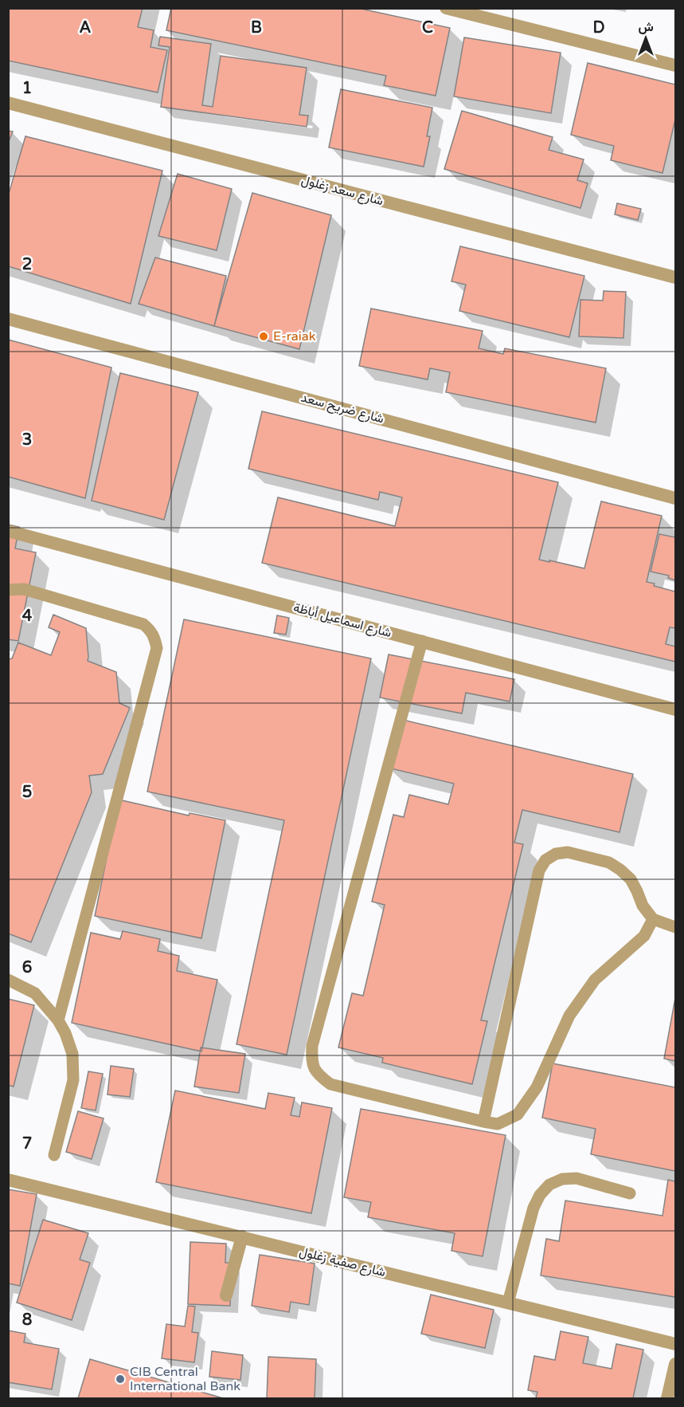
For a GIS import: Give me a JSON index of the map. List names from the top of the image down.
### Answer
{
  "streets": {
    "street": [
      "شارع سعد زغلول",
      "شارع ضريح سعد",
      "شارع اسماعيل أباظة",
      "شارع صفية زغلول"
    ]
  },
  "places": ["E-raiak", "CIB Central International Bank"],
  "north": "top",
  "grid": {
    "columns": [
      "A",
      "B",
      "C",
      "D"
    ],
    "rows": [
      "1",
      "2",
      "3",
      "4",
      "5",
      "6",
      "7",
      "8"
    ]
  }
}
